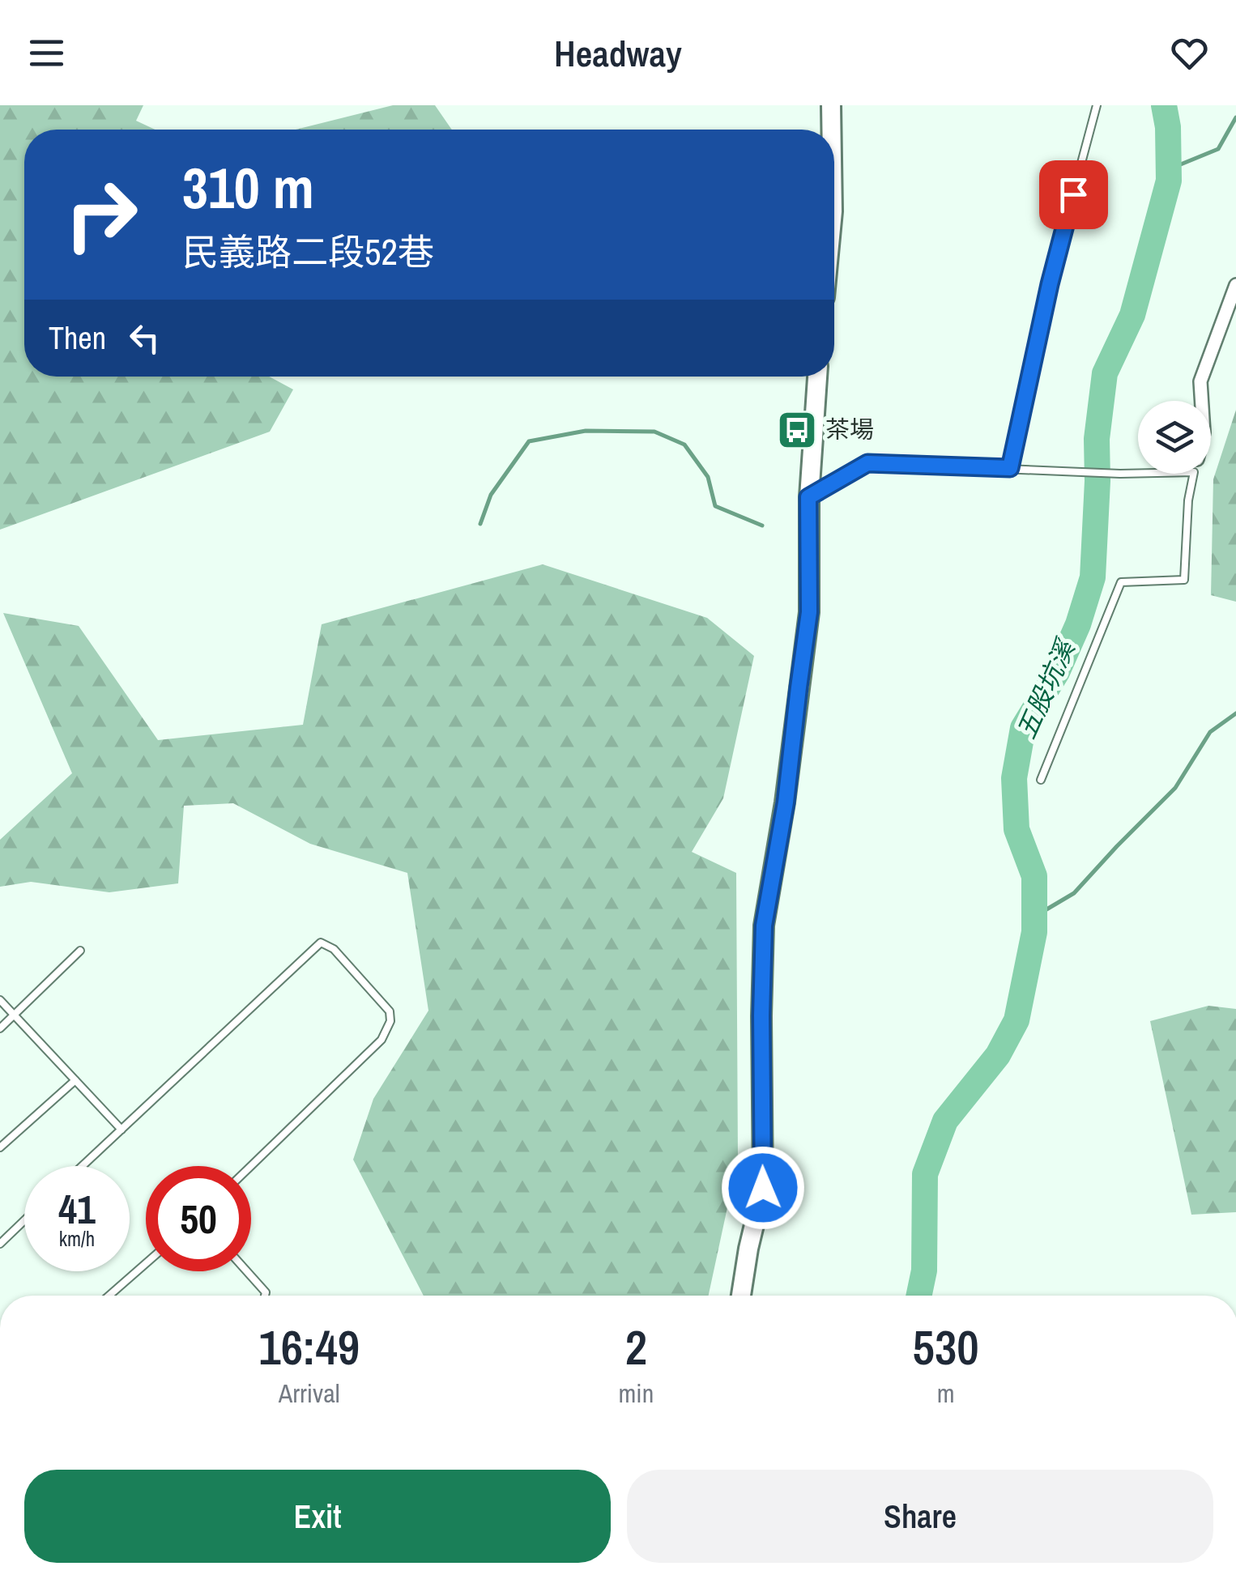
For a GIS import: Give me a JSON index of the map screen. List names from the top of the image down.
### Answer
{
  "water": ["五股坑溪"],
  "places": {
    "bus stop": ["茶場"]
  },
  "page": {
    "header": "Headway",
    "turn": ["310 m", "民義路二段52巷"],
    "then": "Then",
    "speed": "41 km/h",
    "limit": "50",
    "eta": [
      "16:49",
      "Arrival",
      "2",
      "min",
      "530",
      "m"
    ],
    "buttons": ["Exit", "Share"]
  }
}
